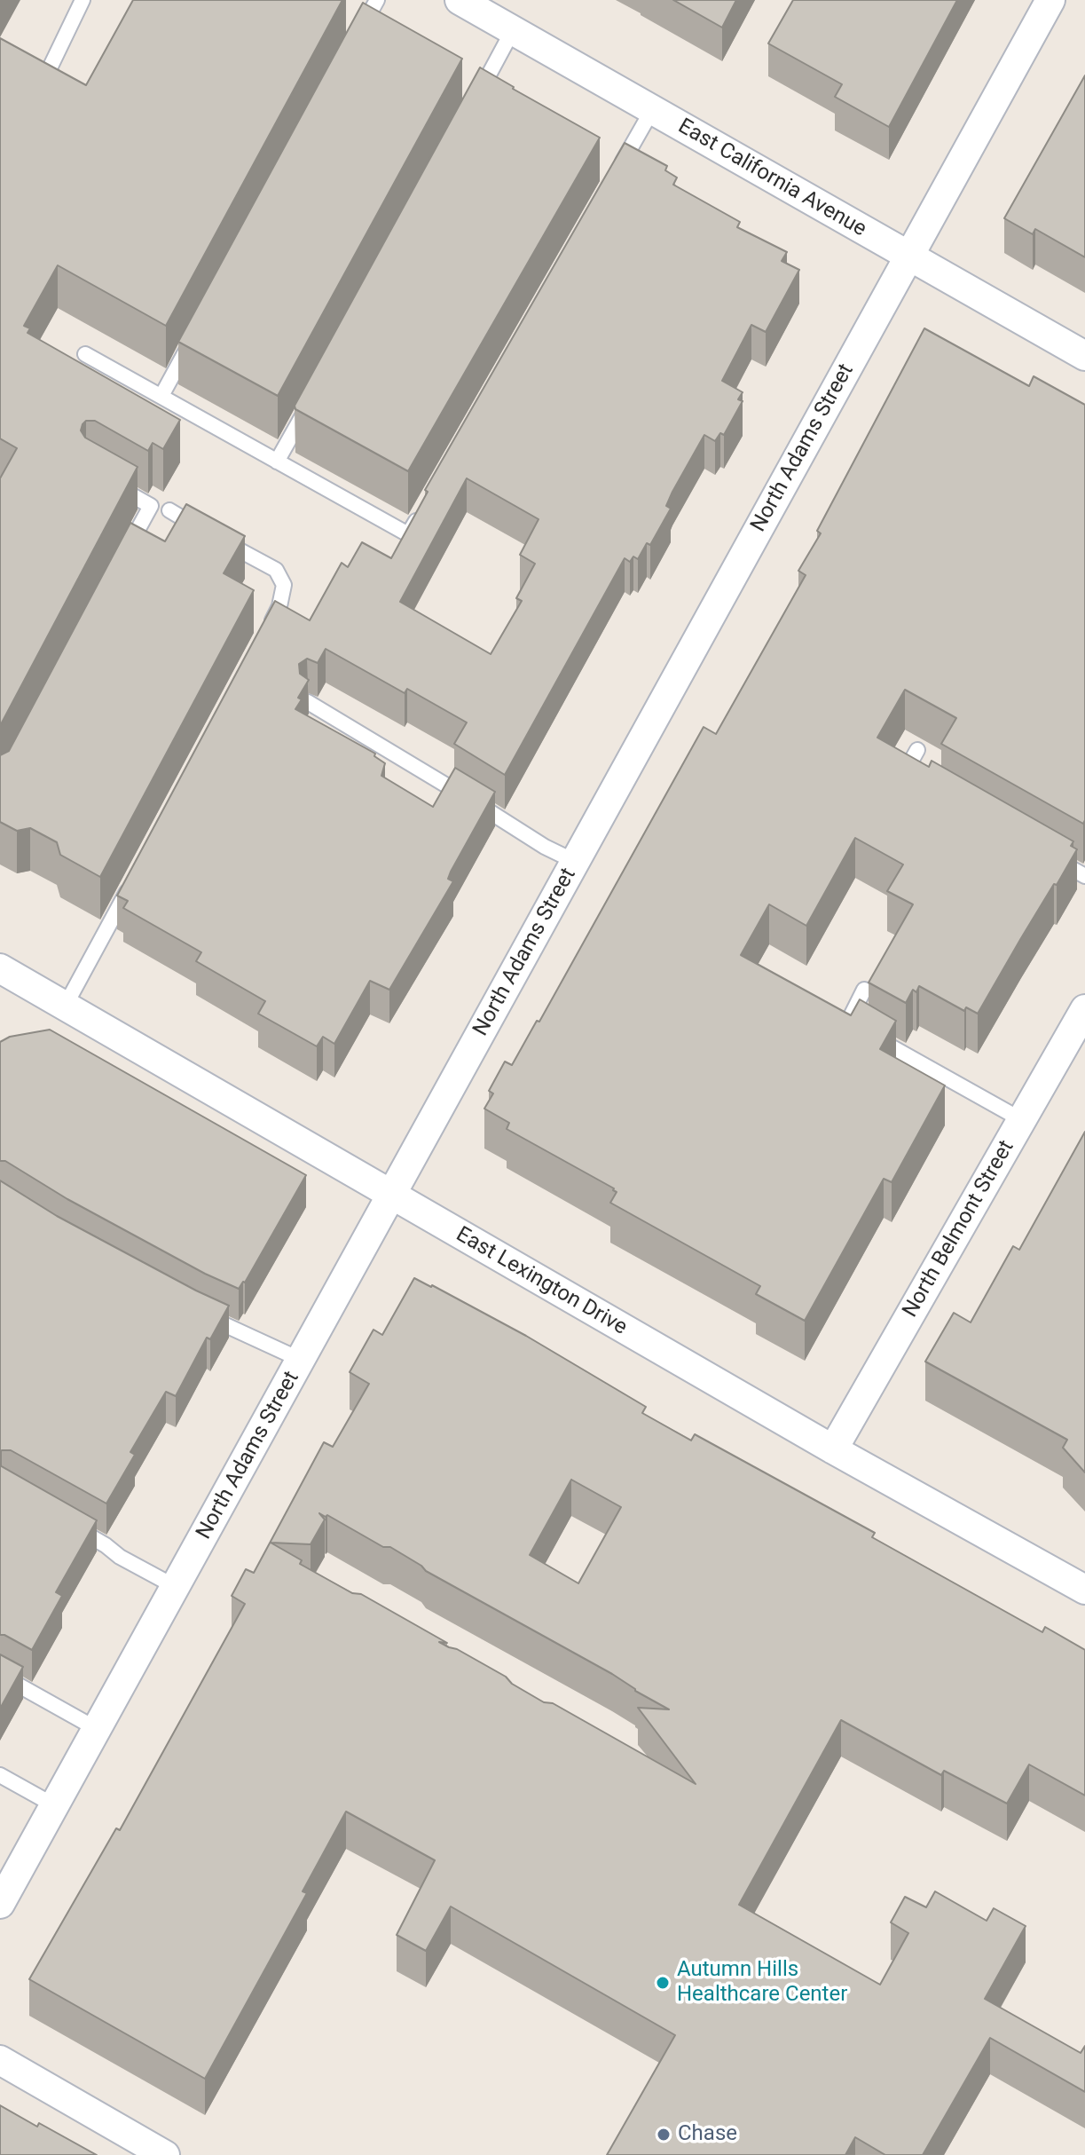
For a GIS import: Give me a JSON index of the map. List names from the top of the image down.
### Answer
{
  "streets": {
    "street": [
      "East California Avenue",
      "North Adams Street",
      "North Belmont Street",
      "East Lexington Drive"
    ]
  },
  "crossings": [
    ["East California Avenue", "North Adams Street"],
    ["North Adams Street", "East Lexington Drive"],
    ["North Belmont Street", "East Lexington Drive"]
  ],
  "places": ["Autumn Hills Healthcare Center", "Chase"]
}
